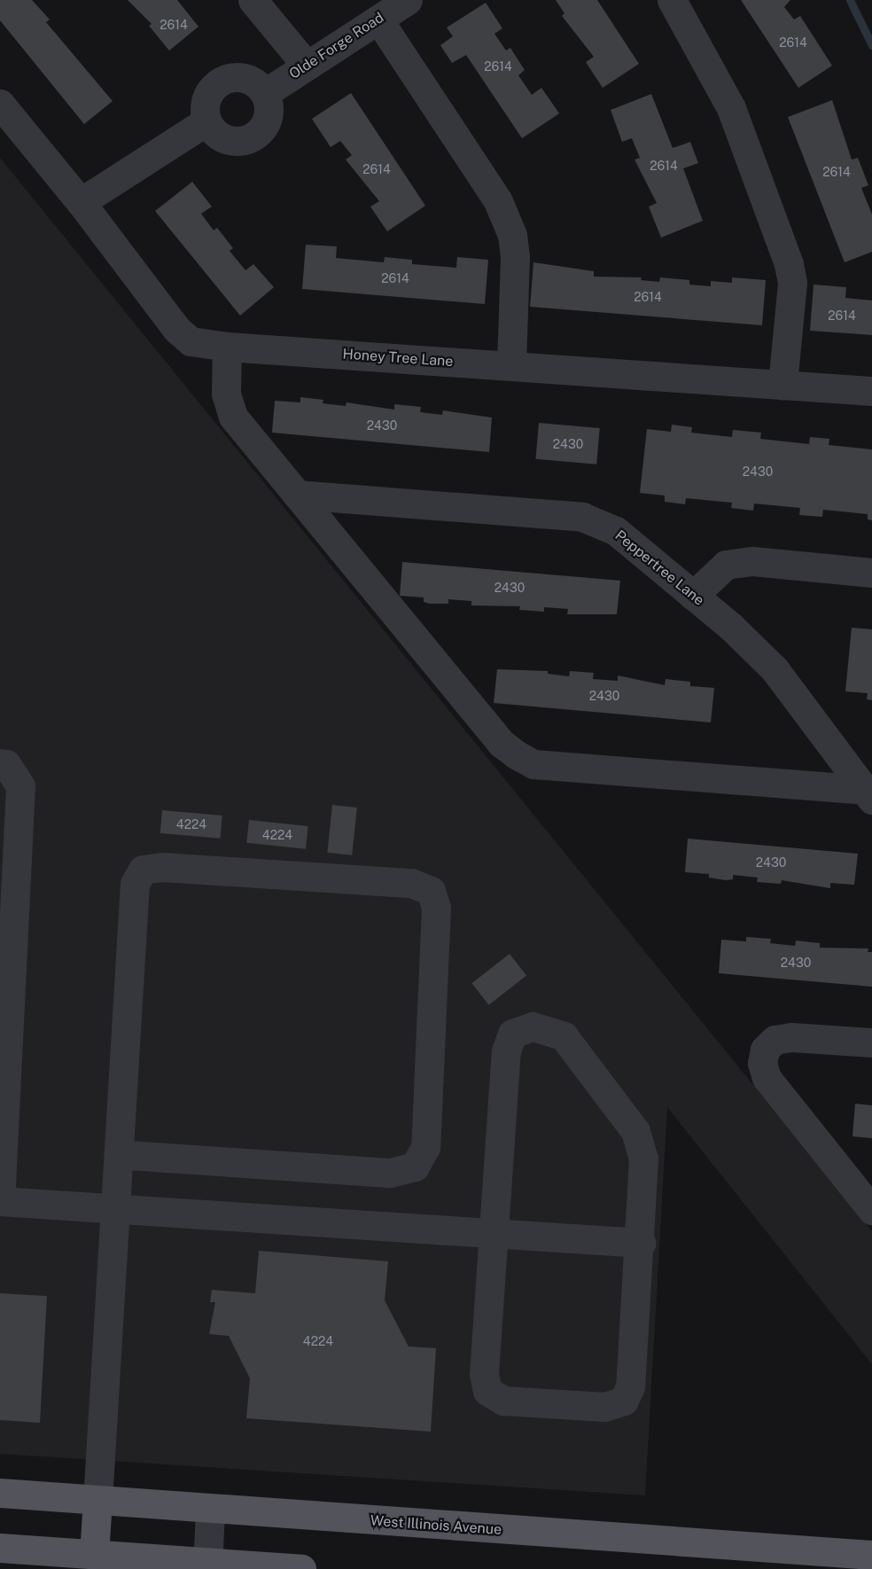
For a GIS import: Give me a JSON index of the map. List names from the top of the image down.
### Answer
{
  "streets": {
    "main road": ["West Illinois Avenue"],
    "street": ["Olde Forge Road", "Honey Tree Lane", "Peppertree Lane"]
  },
  "house_numbers": [
    "2614",
    "2614",
    "2614",
    "2614",
    "2614",
    "2614",
    "2614",
    "2614",
    "2614",
    "2430",
    "2430",
    "2430",
    "2430",
    "2430",
    "4224",
    "4224",
    "2430",
    "2430",
    "4224"
  ]
}
